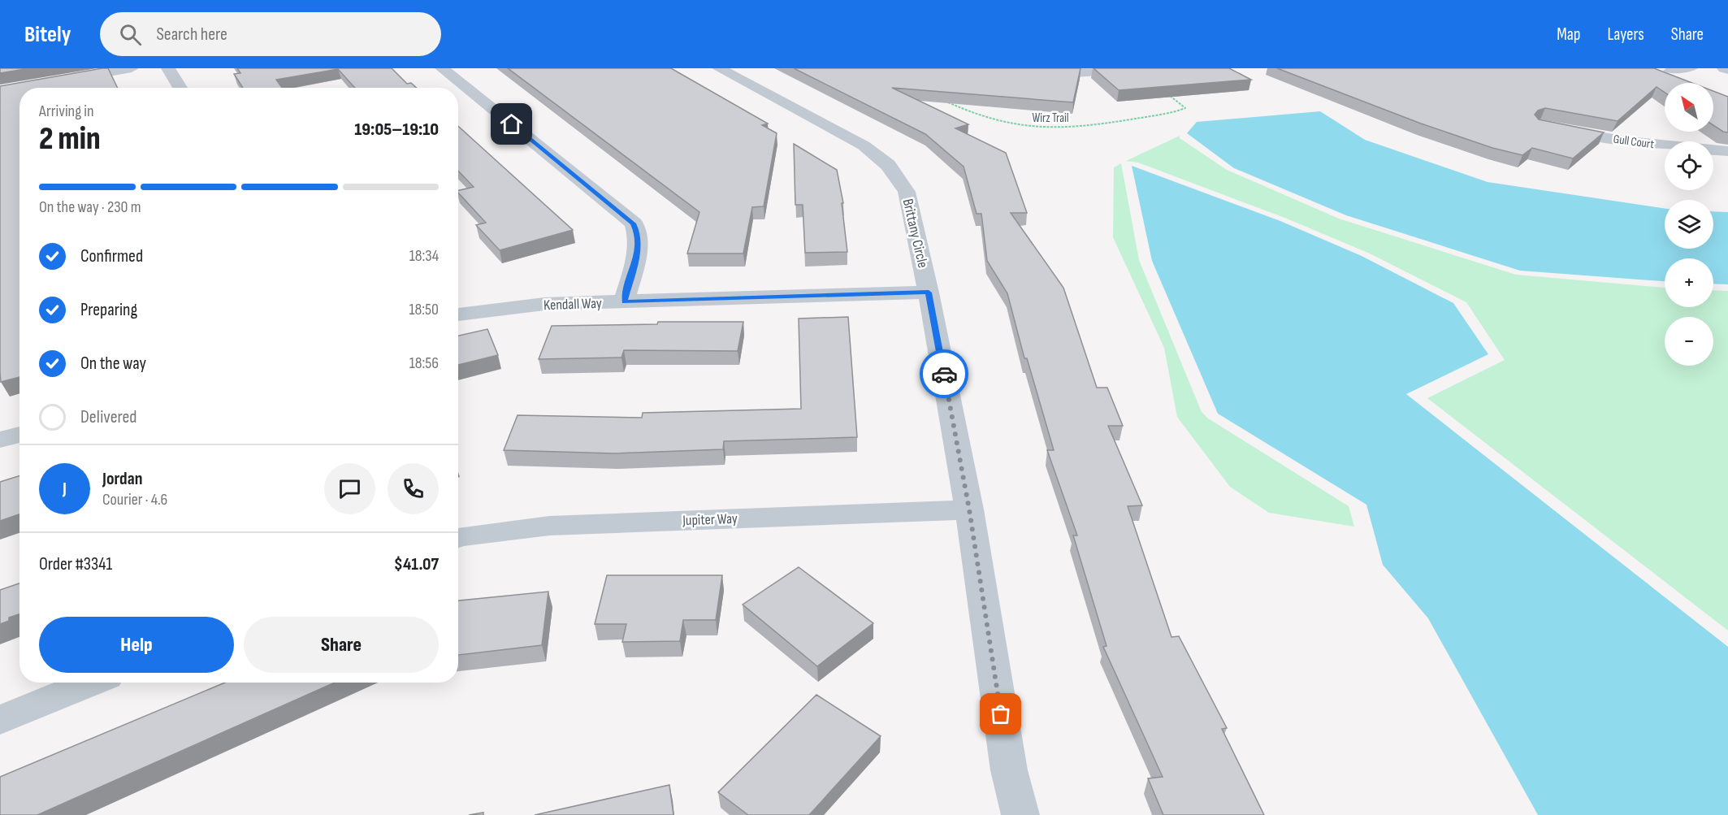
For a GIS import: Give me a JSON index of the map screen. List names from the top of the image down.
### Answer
{
  "streets": {
    "street": [
      "Gull Court",
      "Brittany Circle",
      "Kendall Way",
      "Jupiter Way"
    ],
    "path": ["Wirz Trail"]
  },
  "crossings": [
    ["Brittany Circle", "Kendall Way"],
    ["Brittany Circle", "Jupiter Way"]
  ],
  "north": "top left",
  "page": {
    "header": "Bitely",
    "search": "Search here",
    "nav": ["Map", "Layers", "Share"],
    "map_buttons": ["+", "−"],
    "heading": ["2 min", "Arriving in", "19:05–19:10"],
    "panel": [
      "Jordan",
      "Courier · 4.6",
      "Order #3341",
      "$41.07"
    ],
    "bar": "On the way · 230 m",
    "list": [
      ["Confirmed", "18:34"],
      ["Preparing", "18:50"],
      ["On the way", "18:56"],
      "Delivered"
    ],
    "round": "J",
    "buttons": ["Help", "Share"]
  }
}
